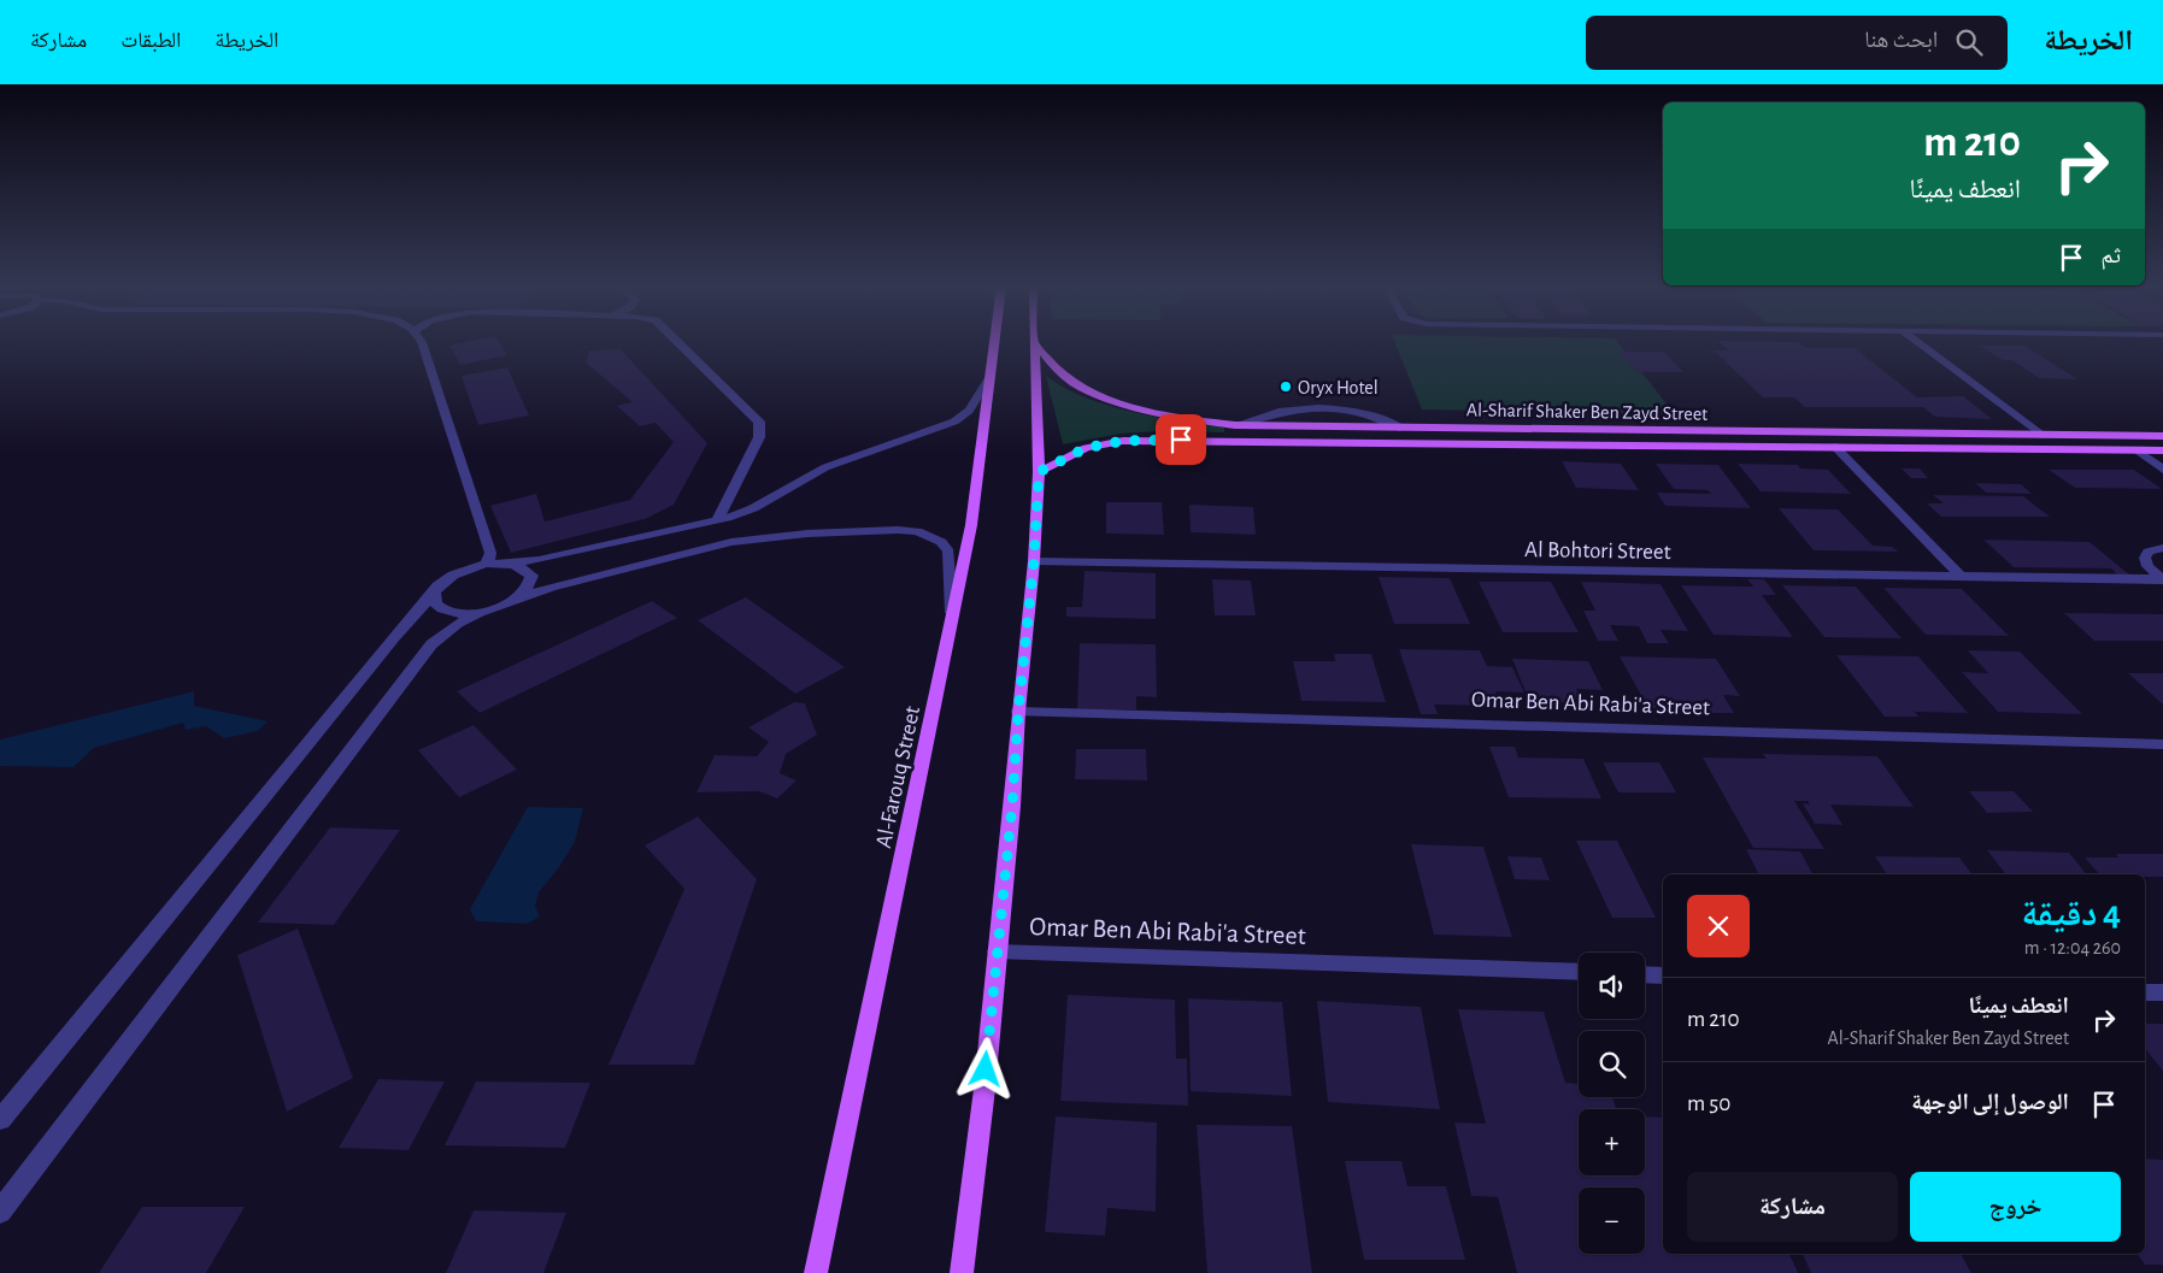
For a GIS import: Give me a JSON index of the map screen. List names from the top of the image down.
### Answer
{
  "streets": {
    "main road": ["Al-Sharif Shaker Ben Zayd Street", "Al-Farouq Street"],
    "street": ["Al Bohtori Street", "Omar Ben Abi Rabi'a Street"]
  },
  "places": ["Oryx Hotel"],
  "page": {
    "header": "الخريطة",
    "search": "ابحث هنا",
    "nav": ["الخريطة", "الطبقات", "مشاركة"],
    "turn": ["210 m", "انعطف يمينًا"],
    "then": "ثم",
    "heading": ["4 دقيقة", "260 m · 12:04"],
    "map_buttons": ["+", "−"],
    "list": [
      {
        "name": "انعطف يمينًا",
        "note": "Al-Sharif Shaker Ben Zayd Street",
        "value": "210 m"
      },
      {
        "name": "الوصول إلى الوجهة",
        "value": "50 m"
      }
    ],
    "buttons": ["خروج", "مشاركة"]
  }
}
